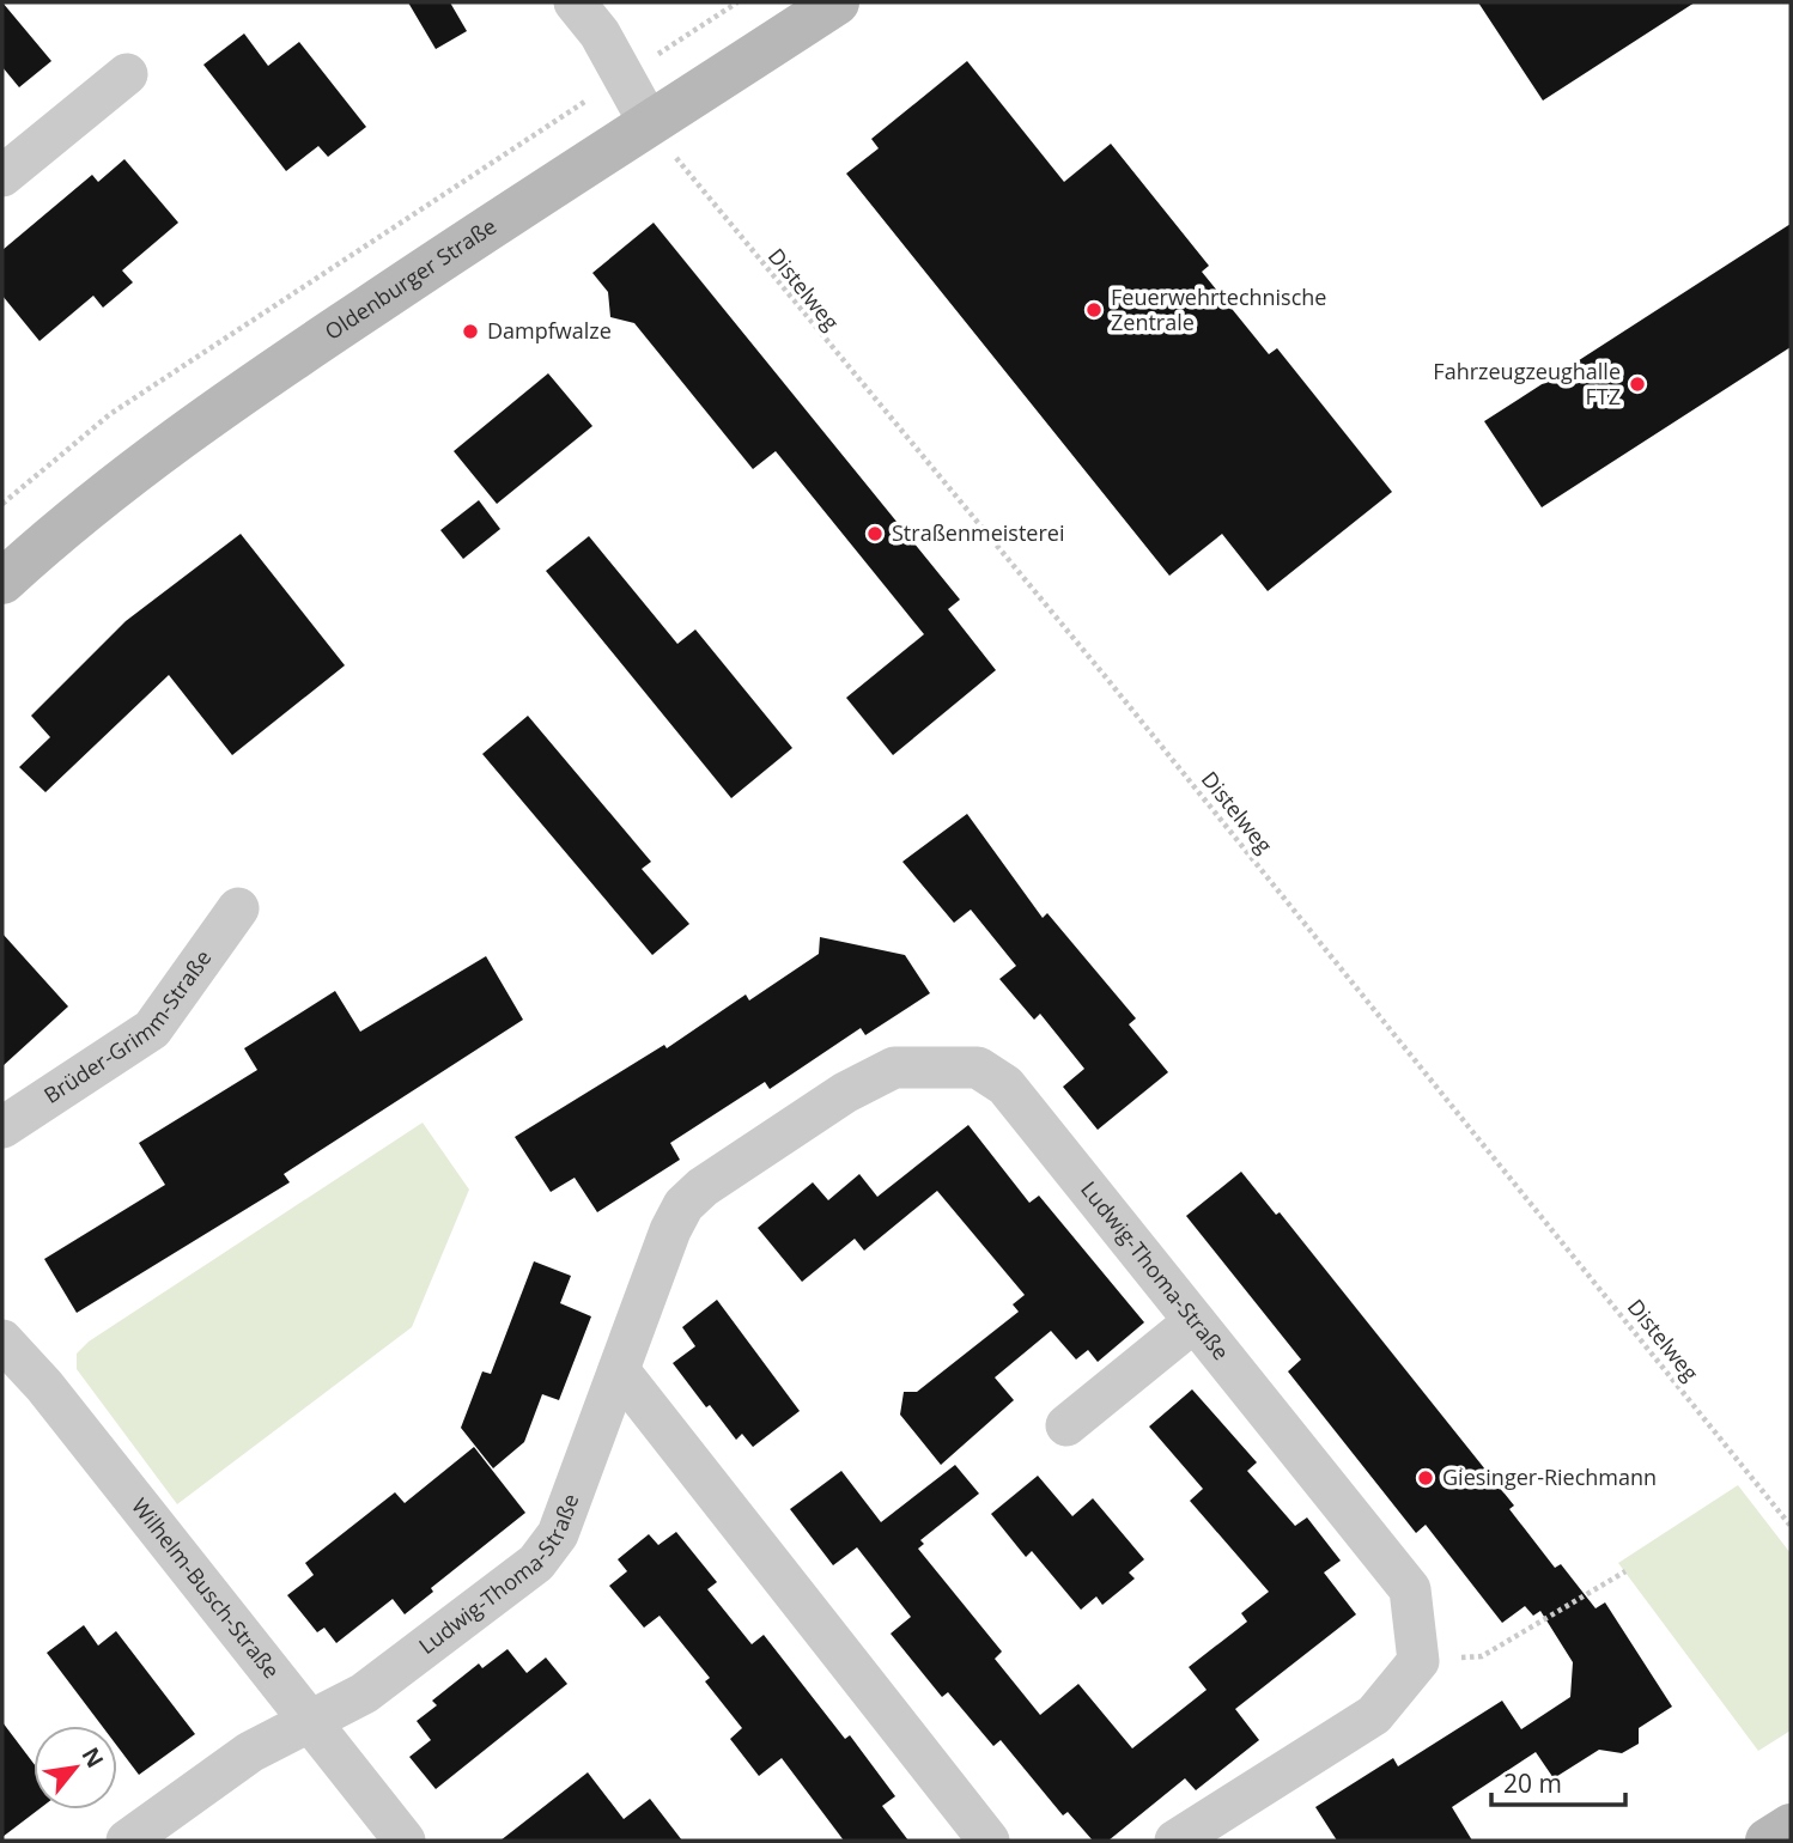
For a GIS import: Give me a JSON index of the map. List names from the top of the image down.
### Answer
{
  "streets": {
    "main road": ["Oldenburger Straße"],
    "street": ["Brüder-Grimm-Straße", "Ludwig-Thoma-Straße", "Wilhelm-Busch-Straße"],
    "path": ["Distelweg"]
  },
  "crossings": [
    ["Oldenburger Straße", "Distelweg"],
    ["Ludwig-Thoma-Straße", "Wilhelm-Busch-Straße"]
  ],
  "places": [
    "Feuerwehrtechnische Zentrale",
    "Dampfwalze",
    "Fahrzeugzeughalle FTZ",
    "Straßenmeisterei",
    "Giesinger-Riechmann"
  ],
  "scale_bar": "20 m",
  "north": "top right"
}
